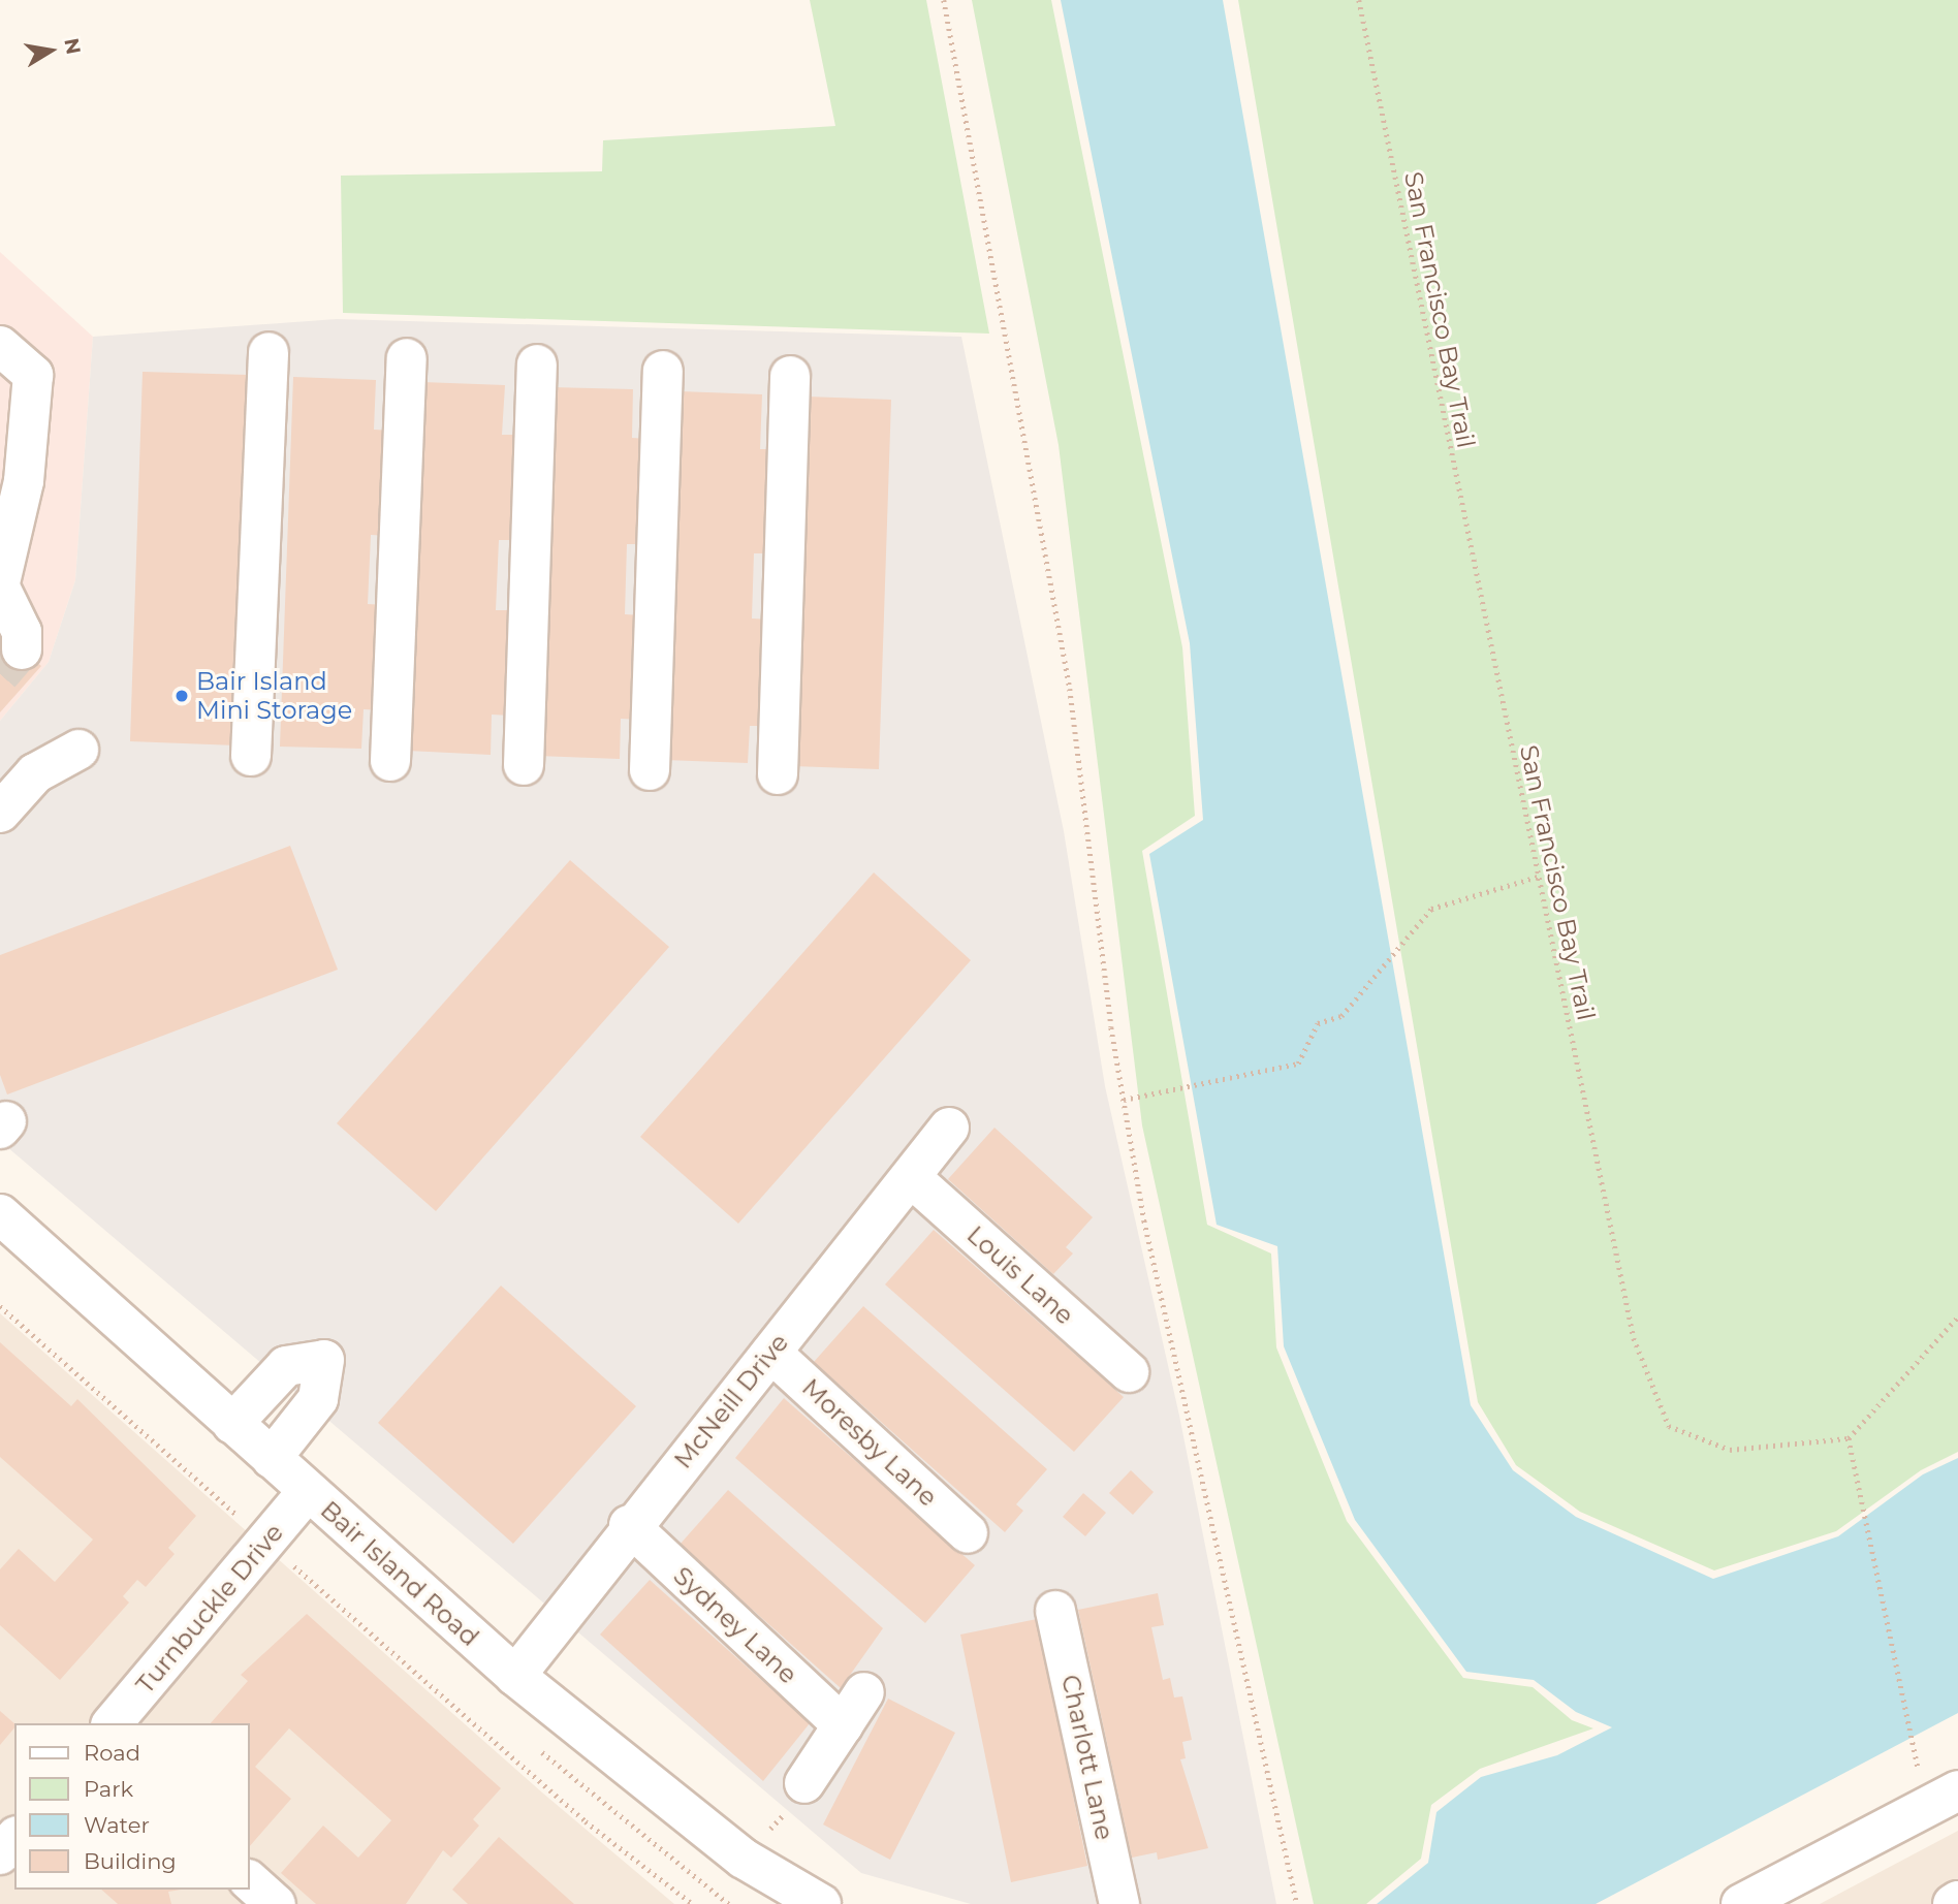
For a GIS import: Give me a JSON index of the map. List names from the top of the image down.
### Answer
{
  "streets": {
    "street": [
      "Louis Lane",
      "McNeill Drive",
      "Moresby Lane",
      "Bair Island Road",
      "Turnbuckle Drive",
      "Sydney Lane",
      "Charlott Lane"
    ],
    "path": ["San Francisco Bay Trail"]
  },
  "crossings": [
    ["Louis Lane", "McNeill Drive"],
    ["McNeill Drive", "Moresby Lane"],
    ["McNeill Drive", "Bair Island Road"],
    ["McNeill Drive", "Sydney Lane"],
    ["Bair Island Road", "Turnbuckle Drive"]
  ],
  "places": ["Bair Island Mini Storage"],
  "legend": [
    "Road",
    "Park",
    "Water",
    "Building"
  ],
  "north": "right"
}
